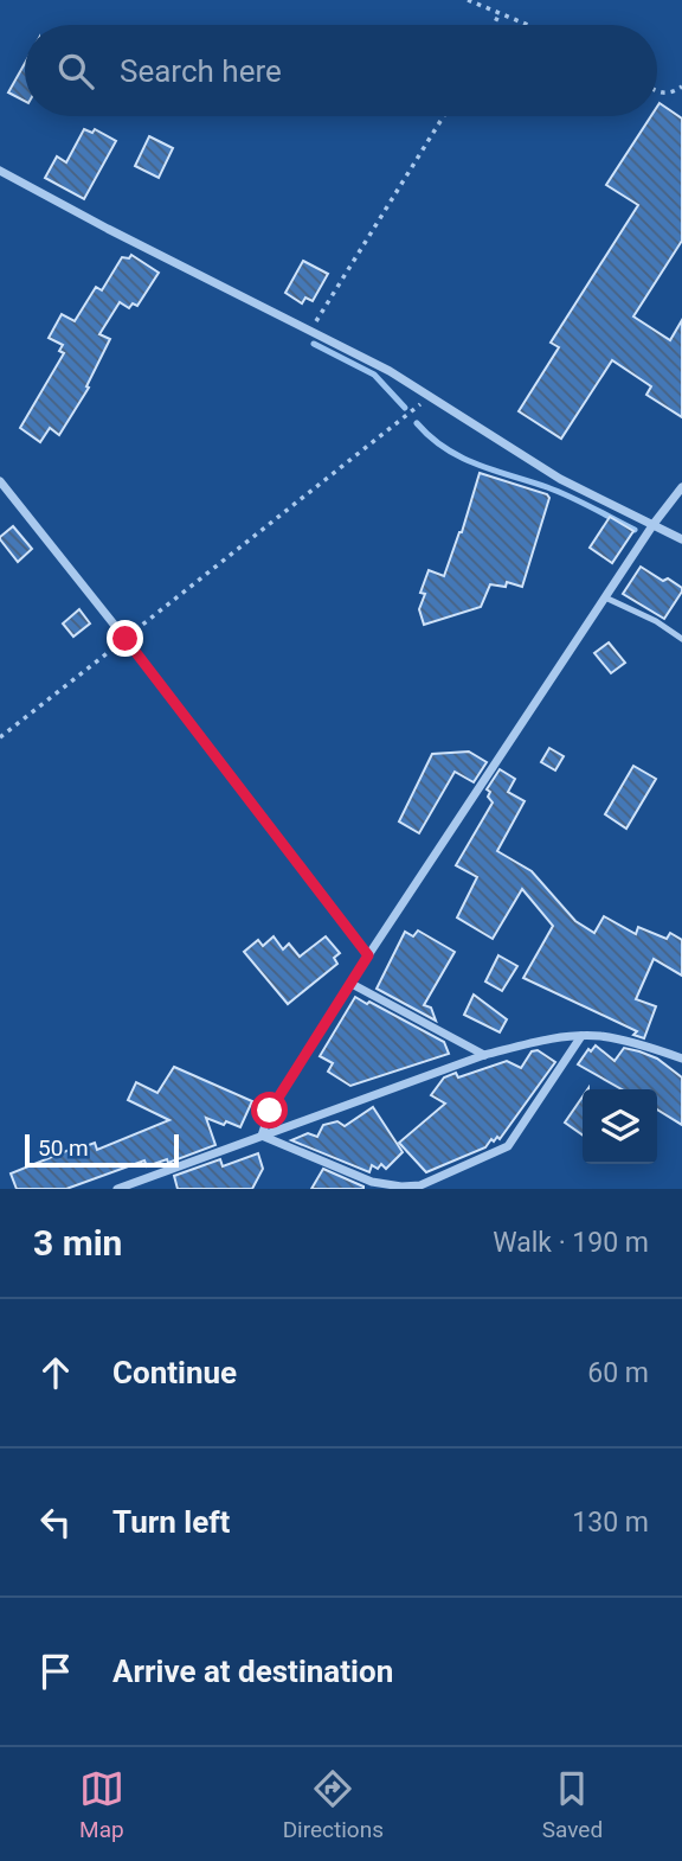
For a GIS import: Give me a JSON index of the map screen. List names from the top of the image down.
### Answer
{
  "scale_bar": "50 m",
  "page": {
    "search": "Search here",
    "scale": "50 m",
    "heading": ["3 min", "Walk · 190 m"],
    "list": [
      ["Continue", "60 m"],
      ["Turn left", "130 m"],
      "Arrive at destination"
    ],
    "nav": ["Map", "Directions", "Saved"]
  }
}
